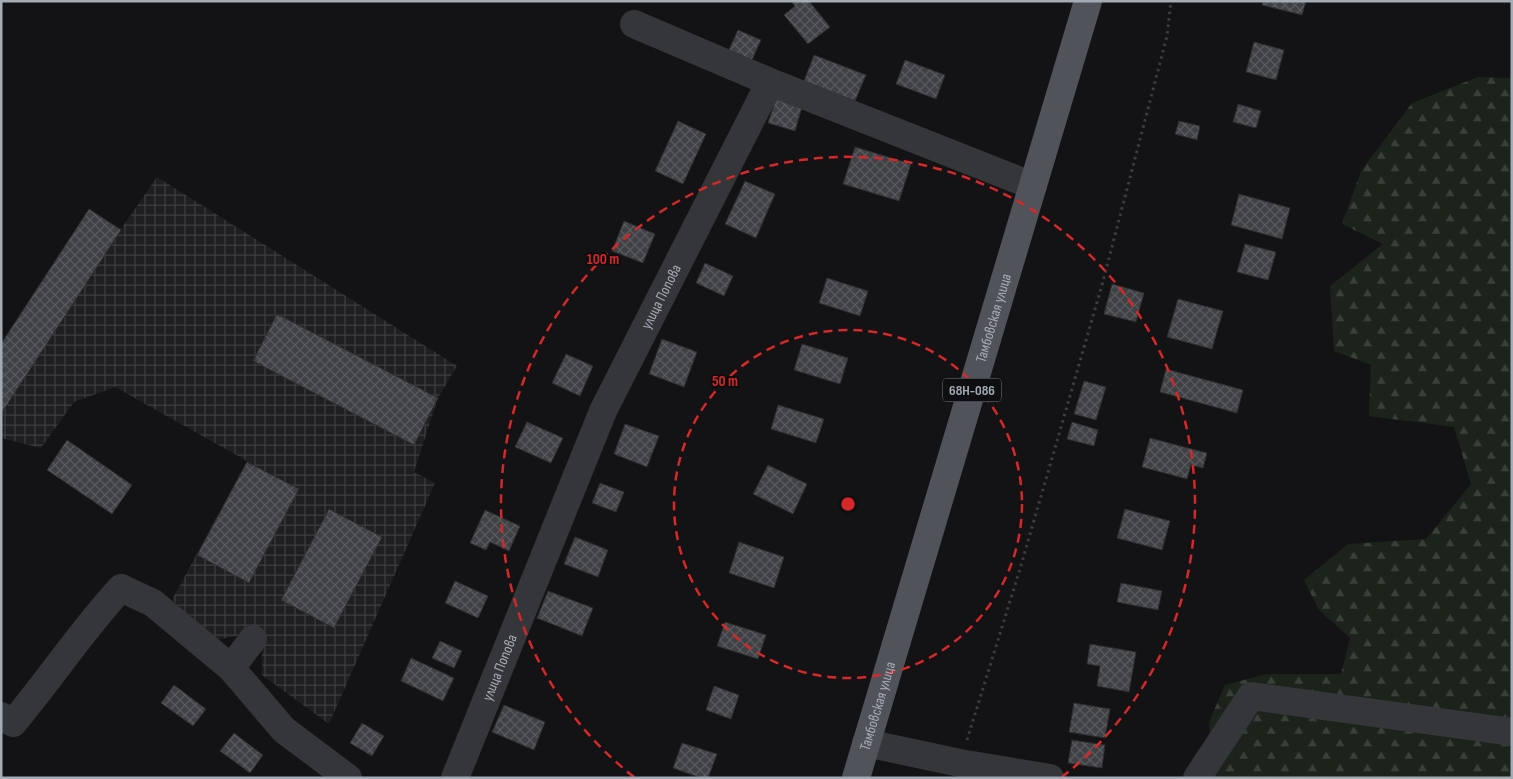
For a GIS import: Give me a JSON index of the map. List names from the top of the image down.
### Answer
{
  "streets": {
    "main road": ["Тамбовская улица", "68Н-086"],
    "street": ["улица Попова"]
  },
  "rings": ["100 m", "50 m"]
}
